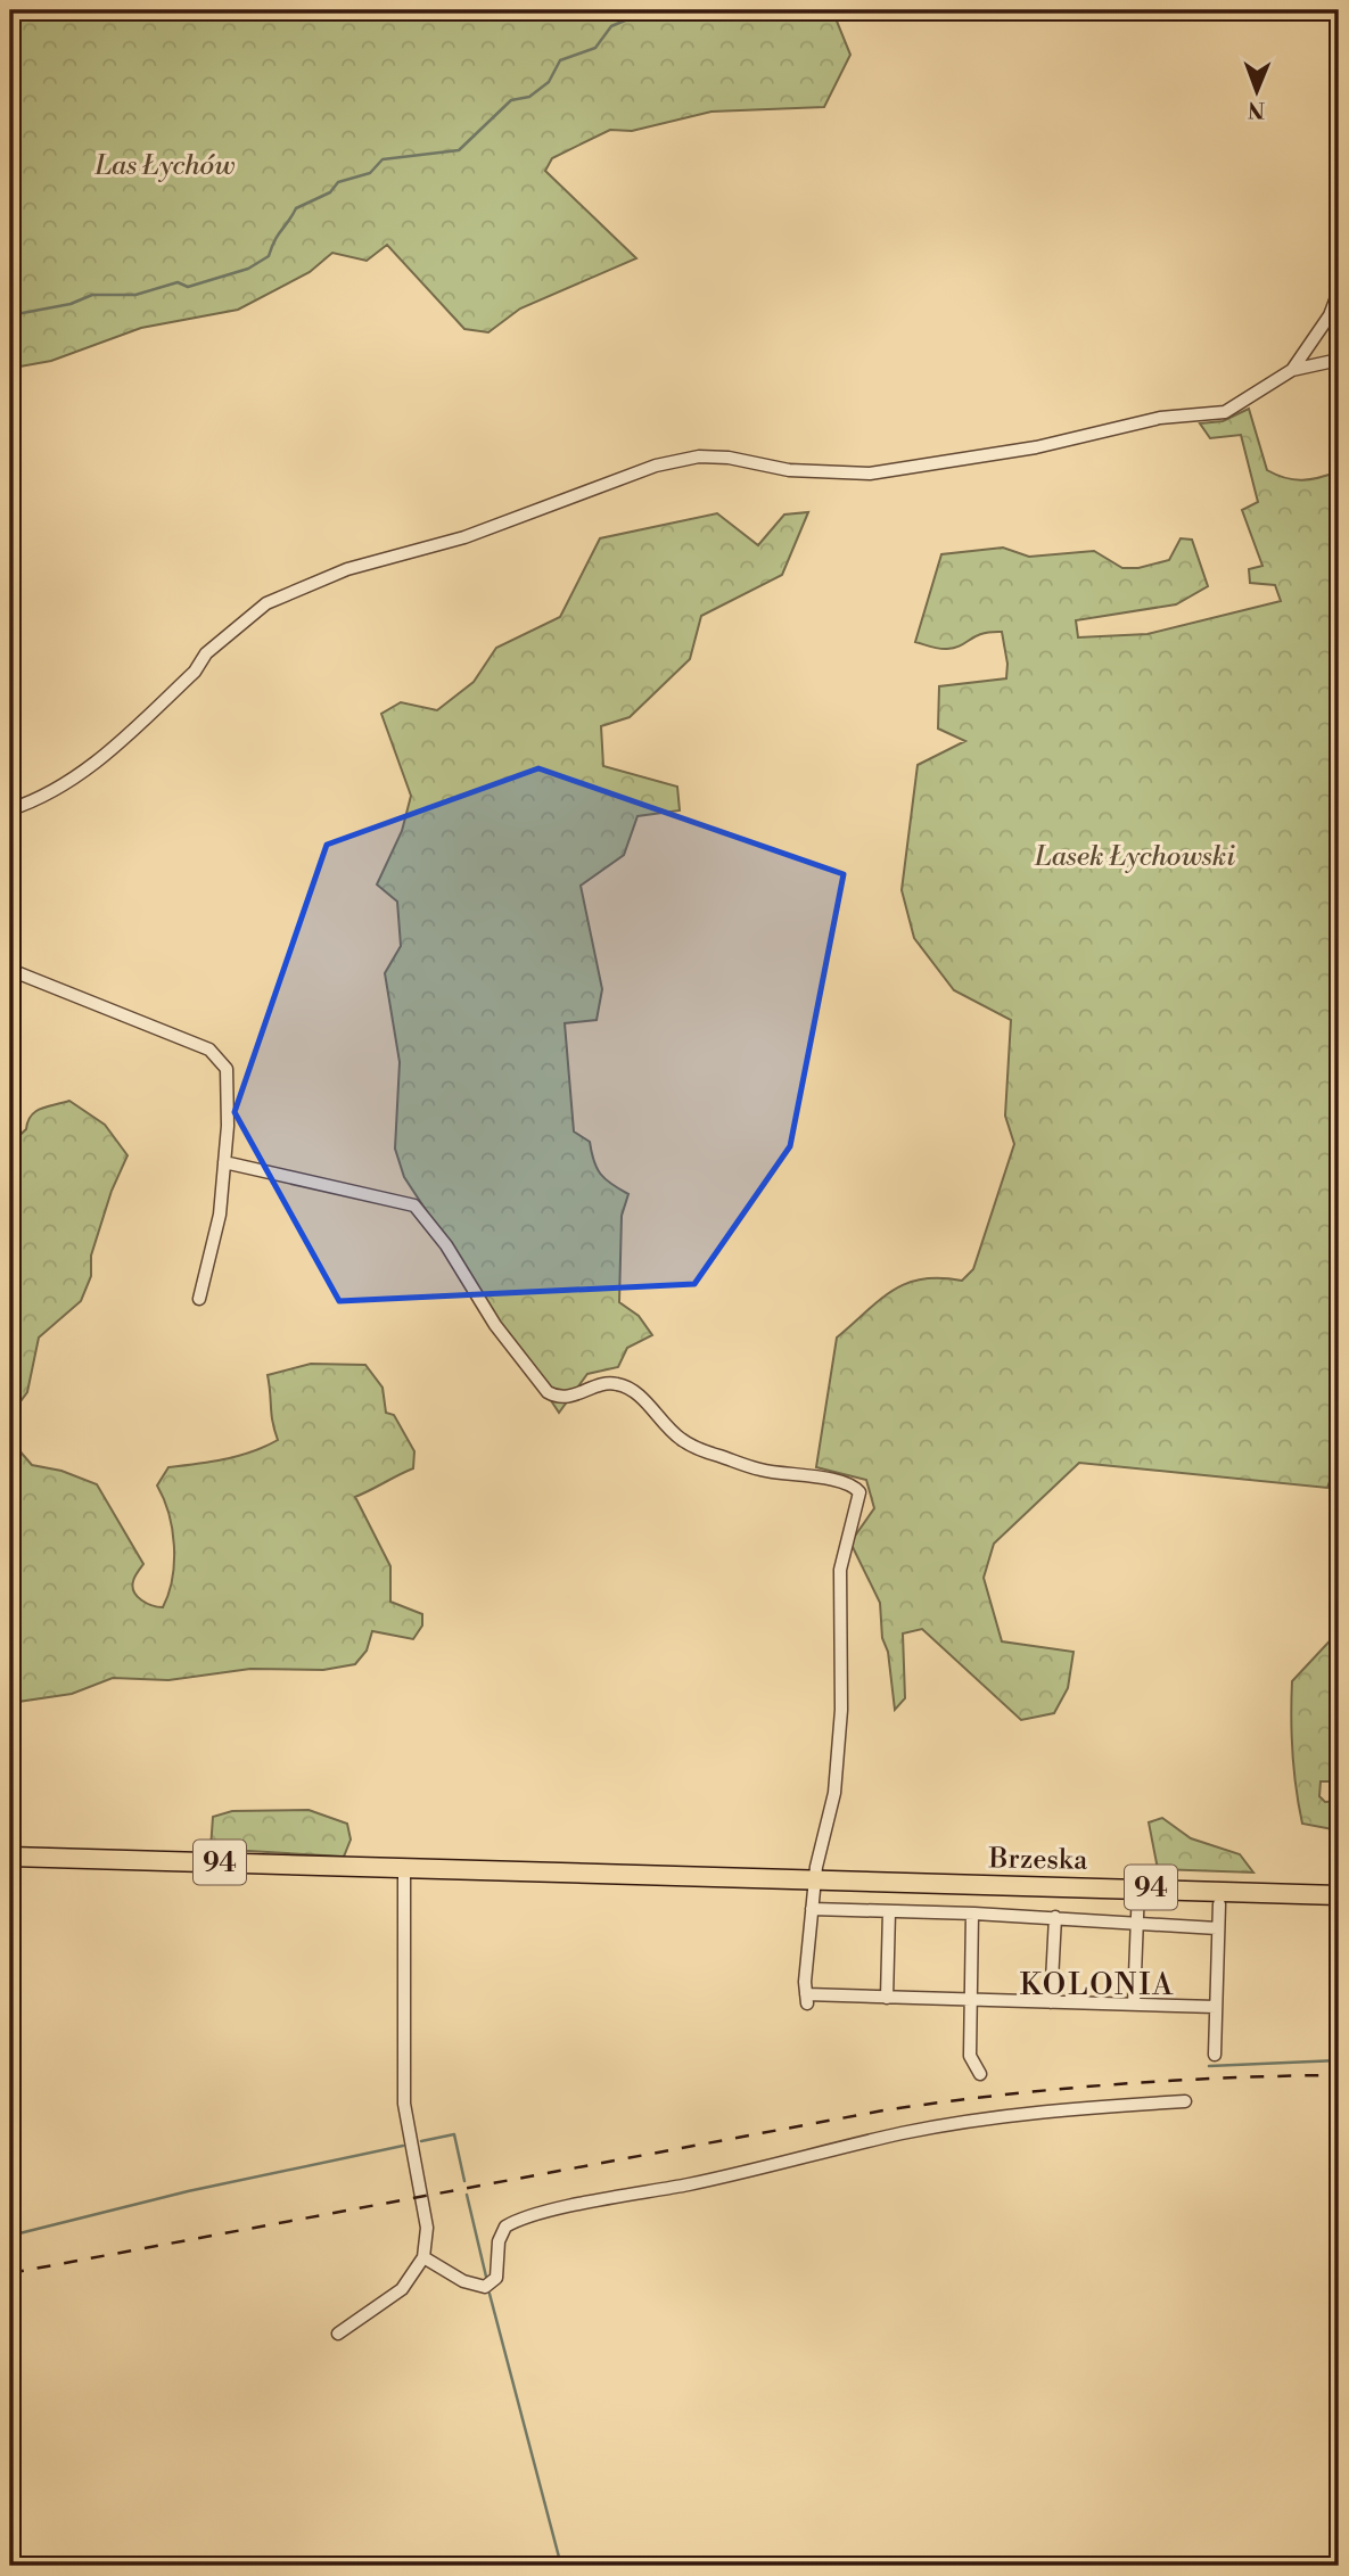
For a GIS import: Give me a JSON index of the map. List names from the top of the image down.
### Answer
{
  "streets": {
    "main road": ["Brzeska", "94"]
  },
  "crossings": [
    ["Brzeska", "94"]
  ],
  "districts": ["KOLONIA"],
  "parks": ["Las Łychów", "Lasek Łychowski"],
  "north": "bottom"
}
